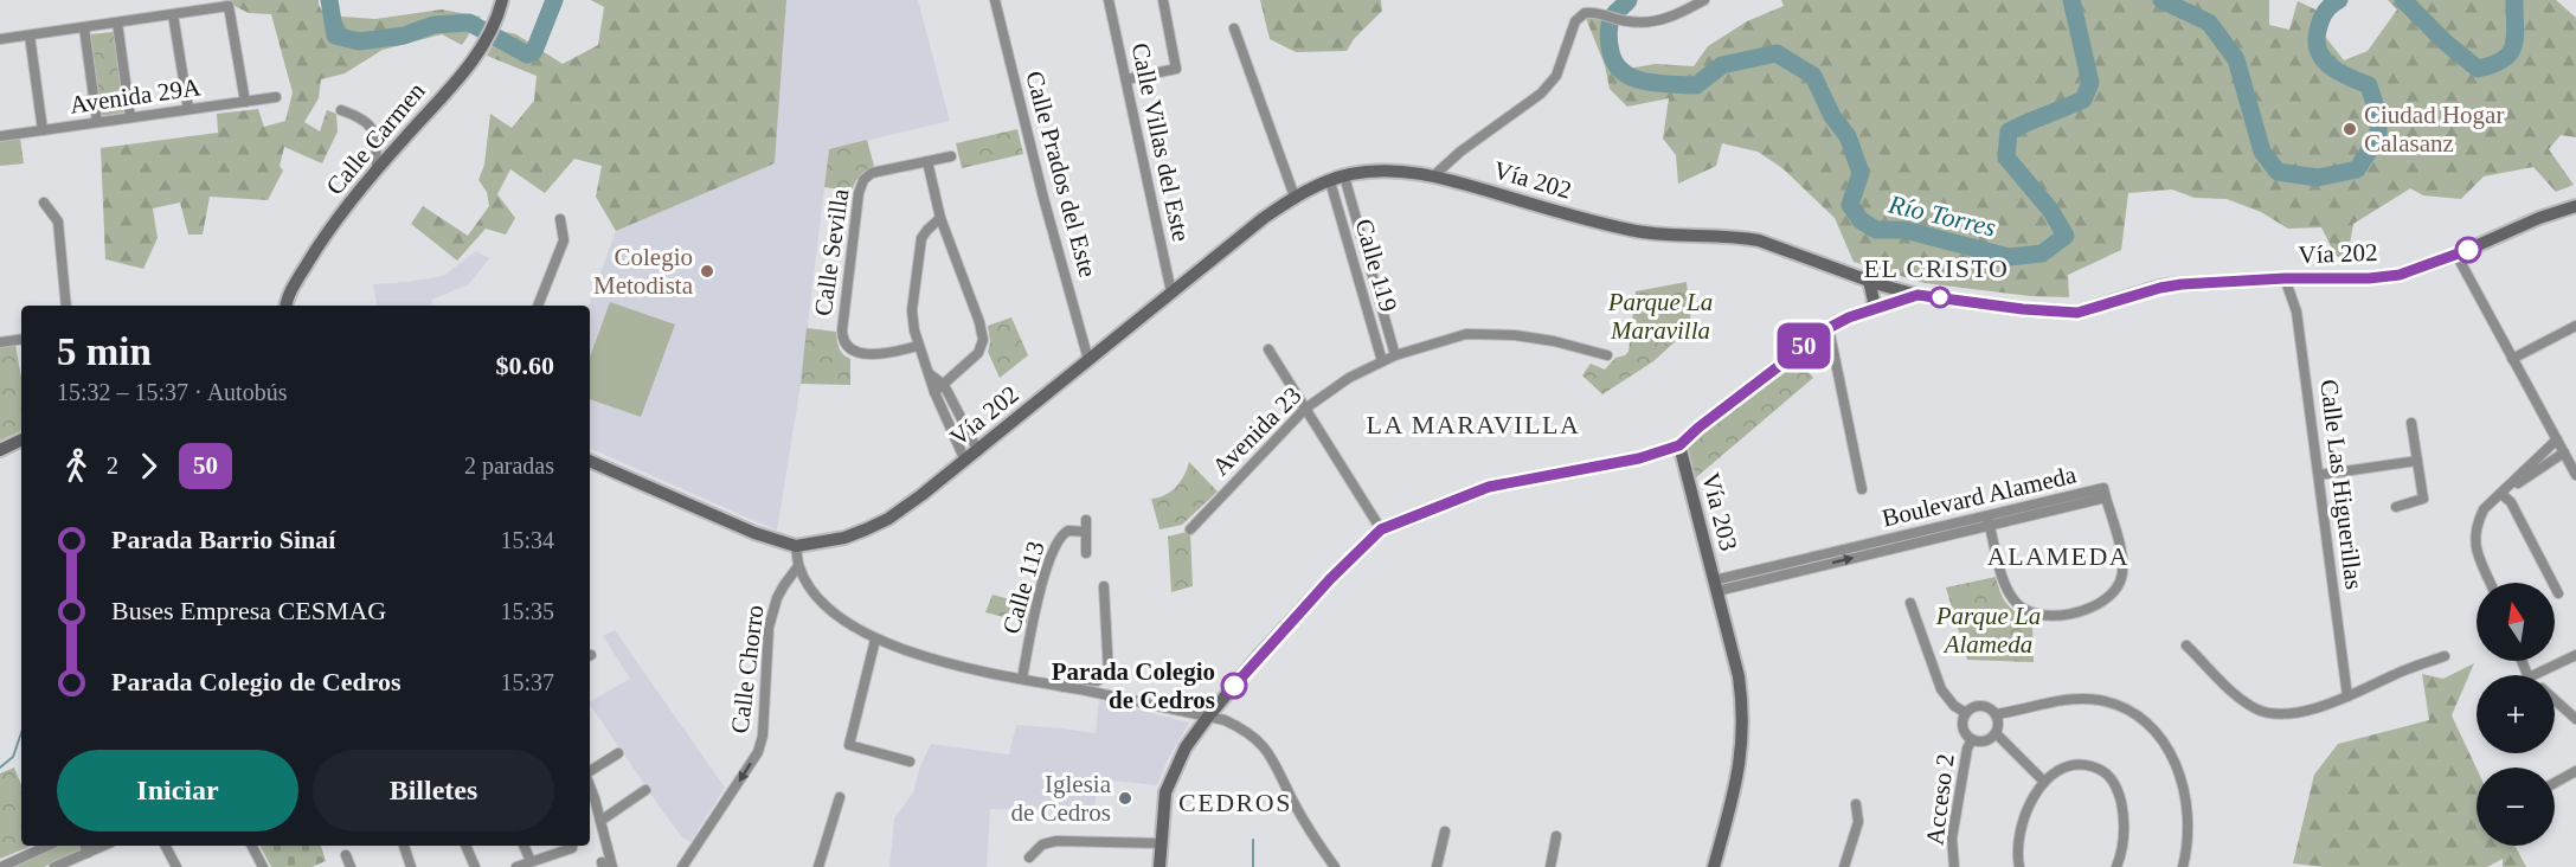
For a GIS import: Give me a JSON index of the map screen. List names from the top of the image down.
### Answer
{
  "streets": {
    "main road": ["Calle Carmen", "Vía 202", "Vía 203"],
    "street": [
      "Avenida 29A",
      "Calle Villas del Este",
      "Calle Prados del Este",
      "Calle Sevilla",
      "Calle 119",
      "Avenida 23",
      "Calle Las Higuerillas",
      "Boulevard Alameda",
      "Calle 113",
      "Calle Chorro",
      "Acceso 2"
    ]
  },
  "crossings": [
    ["Calle Villas del Este", "Vía 202"],
    ["Calle Prados del Este", "Vía 202"],
    ["Vía 202", "Calle 119"],
    ["Vía 202", "Calle Las Higuerillas"],
    ["Vía 202", "Vía 203"],
    ["Calle 119", "Avenida 23"],
    ["Boulevard Alameda", "Vía 203"]
  ],
  "one_way": ["Calle Chorro"],
  "districts": [
    "EL CRISTO",
    "LA MARAVILLA",
    "ALAMEDA",
    "CEDROS"
  ],
  "water": ["Río Torres"],
  "parks": ["Parque La Maravilla", "Parque La Alameda"],
  "places": [
    "Ciudad Hogar Calasanz",
    "Colegio Metodista",
    "Parada Colegio de Cedros",
    "Iglesia de Cedros"
  ],
  "lines": ["bus line 50"],
  "north": "top",
  "page": {
    "on_map": "50",
    "heading": ["5 min", "15:32 – 15:37 · Autobús", "$0.60"],
    "legs": ["2", "50", "2 paradas"],
    "list": [
      {
        "name": "Parada Barrio Sinaí",
        "value": "15:34"
      },
      {
        "name": "Buses Empresa CESMAG",
        "value": "15:35"
      },
      {
        "name": "Parada Colegio de Cedros",
        "value": "15:37"
      }
    ],
    "map_buttons": ["+", "−"],
    "buttons": ["Iniciar", "Billetes"]
  }
}
